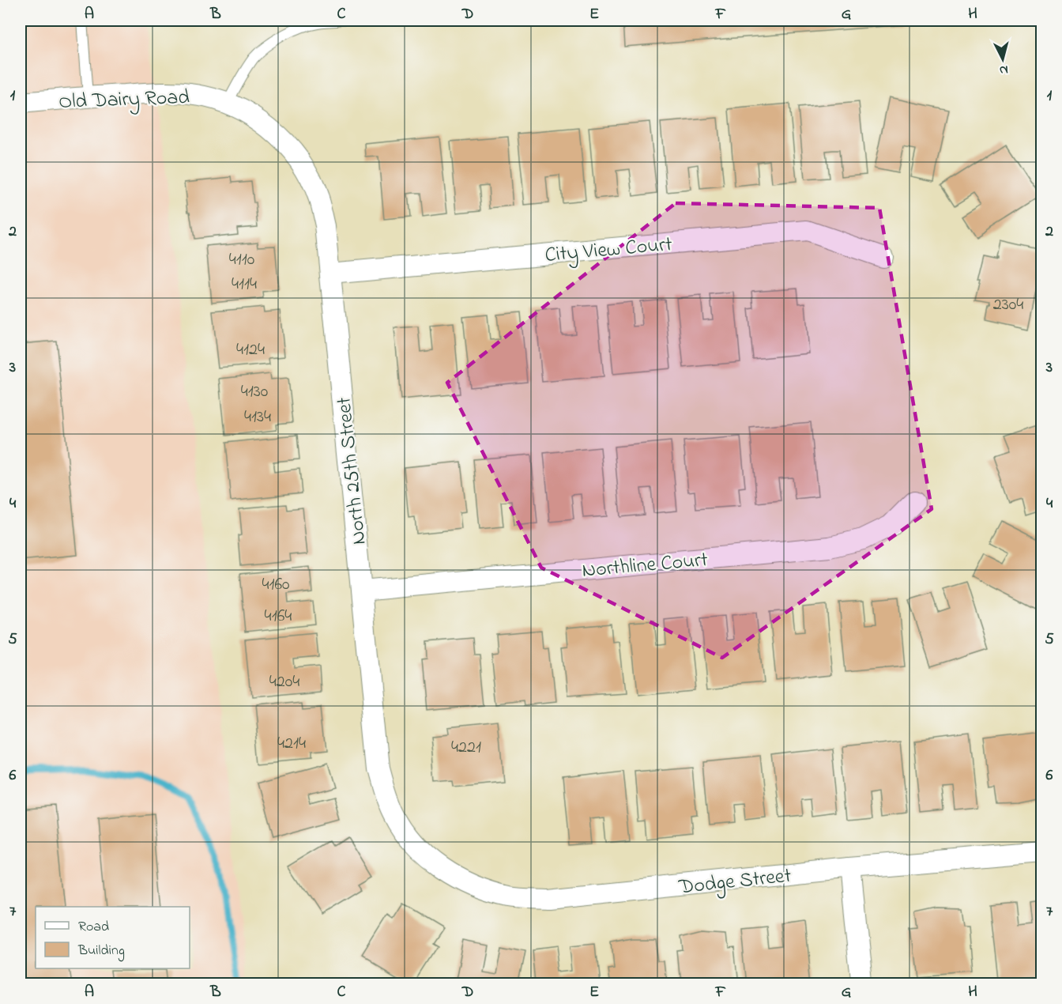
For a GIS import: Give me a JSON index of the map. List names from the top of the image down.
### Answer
{
  "streets": {
    "street": [
      "Old Dairy Road",
      "City View Court",
      "North 25th Street",
      "Northline Court",
      "Dodge Street"
    ]
  },
  "crossings": [
    ["Old Dairy Road", "North 25th Street"],
    ["City View Court", "North 25th Street"],
    ["North 25th Street", "Northline Court"],
    ["North 25th Street", "Dodge Street"]
  ],
  "house_numbers": [
    "4110",
    "4114",
    "2304",
    "4124",
    "4130",
    "4134",
    "4160",
    "4164",
    "4204",
    "4214",
    "4221"
  ],
  "legend": ["Road", "Building"],
  "north": "bottom",
  "grid": {
    "columns": [
      "A",
      "B",
      "C",
      "D",
      "E",
      "F",
      "G",
      "H"
    ],
    "rows": [
      "1",
      "2",
      "3",
      "4",
      "5",
      "6",
      "7"
    ]
  }
}
